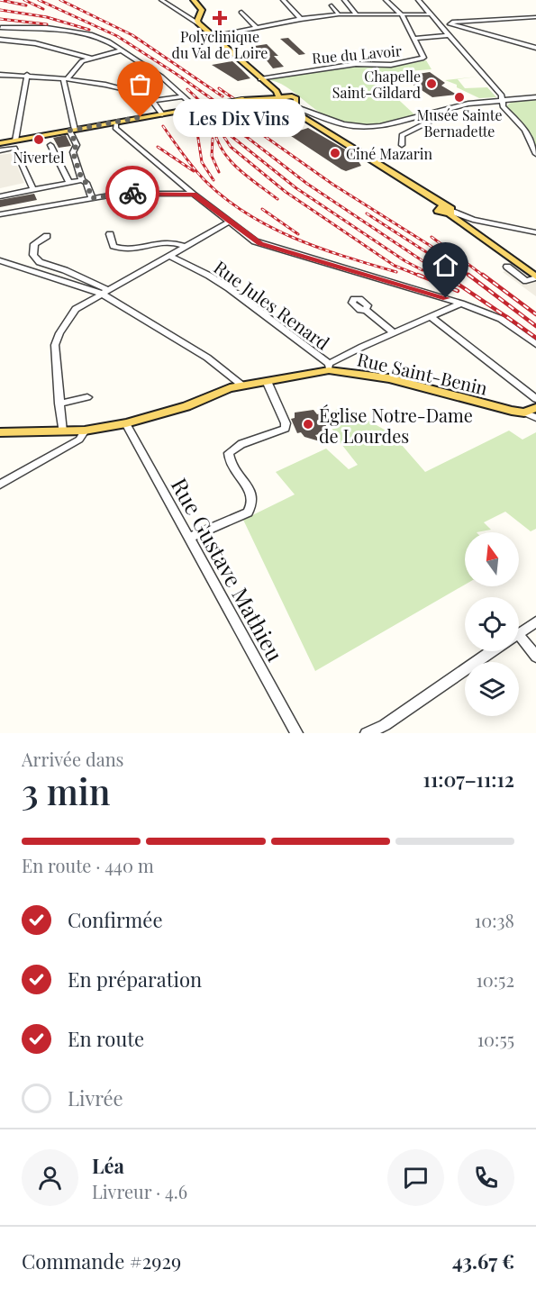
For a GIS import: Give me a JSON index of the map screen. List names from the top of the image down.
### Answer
{
  "streets": {
    "main road": ["Rue Saint-Benin"],
    "street": ["Rue du Lavoir", "Rue Jules Renard", "Rue Gustave Mathieu"]
  },
  "crossings": [
    ["Rue Jules Renard", "Rue Saint-Benin"],
    ["Rue Saint-Benin", "Rue Gustave Mathieu"]
  ],
  "places": {
    "health": ["Polyclinique du Val de Loire"],
    "other": [
      "Chapelle Saint-Gildard",
      "Musée Sainte Bernadette",
      "Les Dix Vins",
      "Nivertel",
      "Ciné Mazarin",
      "Église Notre-Dame de Lourdes"
    ]
  },
  "north": "top",
  "page": {
    "bubble": "Les Dix Vins",
    "heading": ["3 min", "Arrivée dans", "11:07–11:12"],
    "panel": [
      "Léa",
      "Livreur · 4.6",
      "Commande #2929",
      "43.67 €"
    ],
    "bar": "En route · 440 m",
    "list": [
      ["Confirmée", "10:38"],
      ["En préparation", "10:52"],
      ["En route", "10:55"],
      "Livrée"
    ]
  }
}
